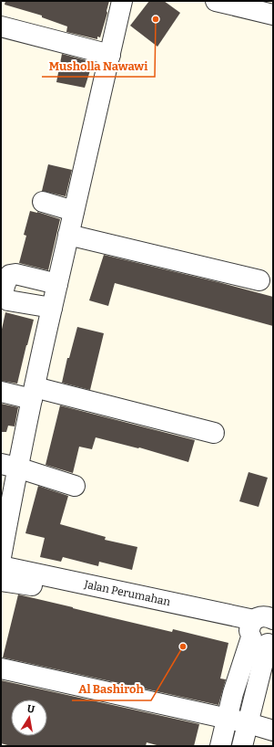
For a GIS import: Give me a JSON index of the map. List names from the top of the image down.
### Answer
{
  "streets": {
    "street": ["Jalan Perumahan"]
  },
  "places": ["Musholla Nawawi", "Al Bashiroh"],
  "north": "top"
}
